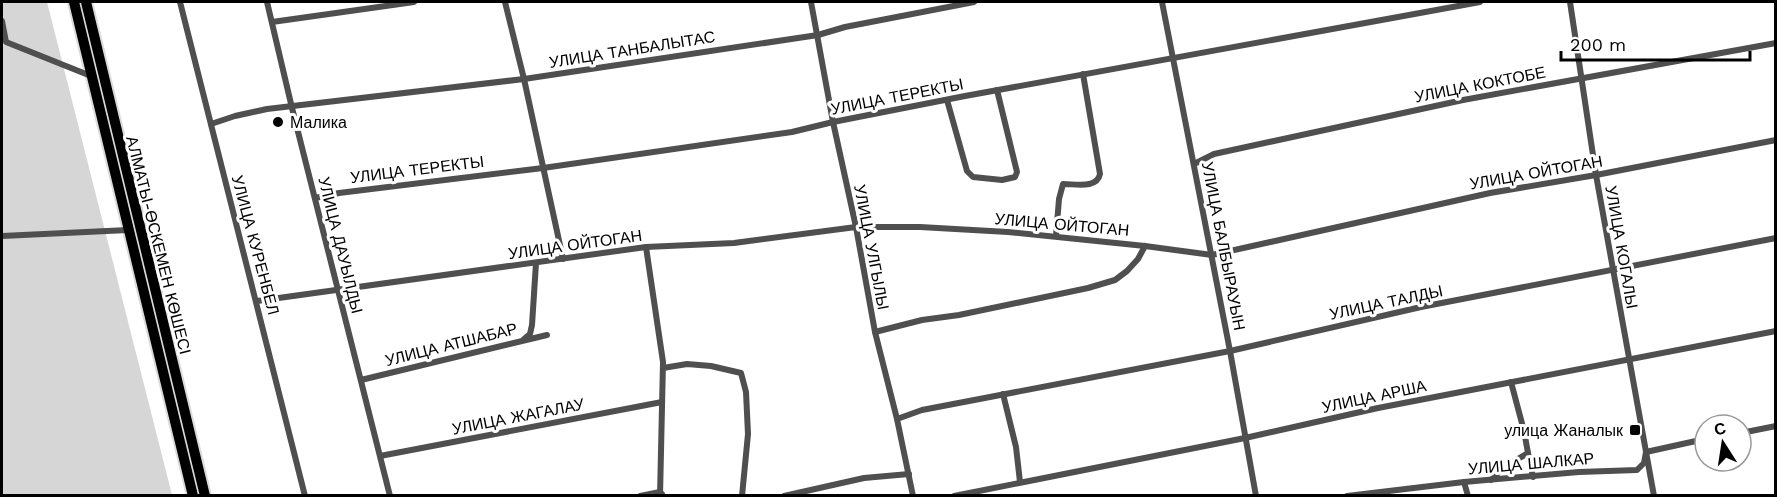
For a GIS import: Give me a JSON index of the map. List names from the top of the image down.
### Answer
{
  "streets": {
    "highway": ["АЛМАТЫ-ӨСКЕМЕН КӨШЕСІ"],
    "street": [
      "УЛИЦА ТАНБАЛЫТАС",
      "УЛИЦА КОКТОБЕ",
      "УЛИЦА ТЕРЕКТЫ",
      "УЛИЦА ОЙТОГАН",
      "УЛИЦА КУРЕНБЕЛ",
      "УЛИЦА ДАУЫЛДЫ",
      "УЛИЦА БАЛБЫРАУЫН",
      "УЛИЦА УЛГЫЛЫ",
      "УЛИЦА КОГАЛЫ",
      "УЛИЦА ТАЛДЫ",
      "УЛИЦА АТШАБАР",
      "УЛИЦА АРША",
      "УЛИЦА ЖАГАЛАУ",
      "УЛИЦА ШАЛКАР"
    ]
  },
  "crossings": [
    ["УЛИЦА ТАНБАЛЫТАС", "УЛИЦА КУРЕНБЕЛ"],
    ["УЛИЦА ТАНБАЛЫТАС", "УЛИЦА ДАУЫЛДЫ"],
    ["УЛИЦА ТАНБАЛЫТАС", "УЛИЦА УЛГЫЛЫ"],
    ["УЛИЦА КОКТОБЕ", "УЛИЦА БАЛБЫРАУЫН"],
    ["УЛИЦА КОКТОБЕ", "УЛИЦА КОГАЛЫ"],
    ["УЛИЦА ТЕРЕКТЫ", "УЛИЦА ДАУЫЛДЫ"],
    ["УЛИЦА ТЕРЕКТЫ", "УЛИЦА БАЛБЫРАУЫН"],
    ["УЛИЦА ТЕРЕКТЫ", "УЛИЦА УЛГЫЛЫ"],
    ["УЛИЦА ОЙТОГАН", "УЛИЦА КУРЕНБЕЛ"],
    ["УЛИЦА ОЙТОГАН", "УЛИЦА ДАУЫЛДЫ"],
    ["УЛИЦА ОЙТОГАН", "УЛИЦА БАЛБЫРАУЫН"],
    ["УЛИЦА ОЙТОГАН", "УЛИЦА УЛГЫЛЫ"],
    ["УЛИЦА ОЙТОГАН", "УЛИЦА КОГАЛЫ"],
    ["УЛИЦА ДАУЫЛДЫ", "УЛИЦА АТШАБАР"],
    ["УЛИЦА ДАУЫЛДЫ", "УЛИЦА ЖАГАЛАУ"],
    ["УЛИЦА БАЛБЫРАУЫН", "УЛИЦА ТАЛДЫ"],
    ["УЛИЦА БАЛБЫРАУЫН", "УЛИЦА АРША"],
    ["УЛИЦА УЛГЫЛЫ", "УЛИЦА ТАЛДЫ"],
    ["УЛИЦА КОГАЛЫ", "УЛИЦА ТАЛДЫ"],
    ["УЛИЦА КОГАЛЫ", "УЛИЦА АРША"],
    ["УЛИЦА КОГАЛЫ", "УЛИЦА ШАЛКАР"]
  ],
  "places": {
    "other": ["Малика"],
    "transit": ["улица Жаналык"]
  },
  "scale_bar": "200 m",
  "north": "top"
}
